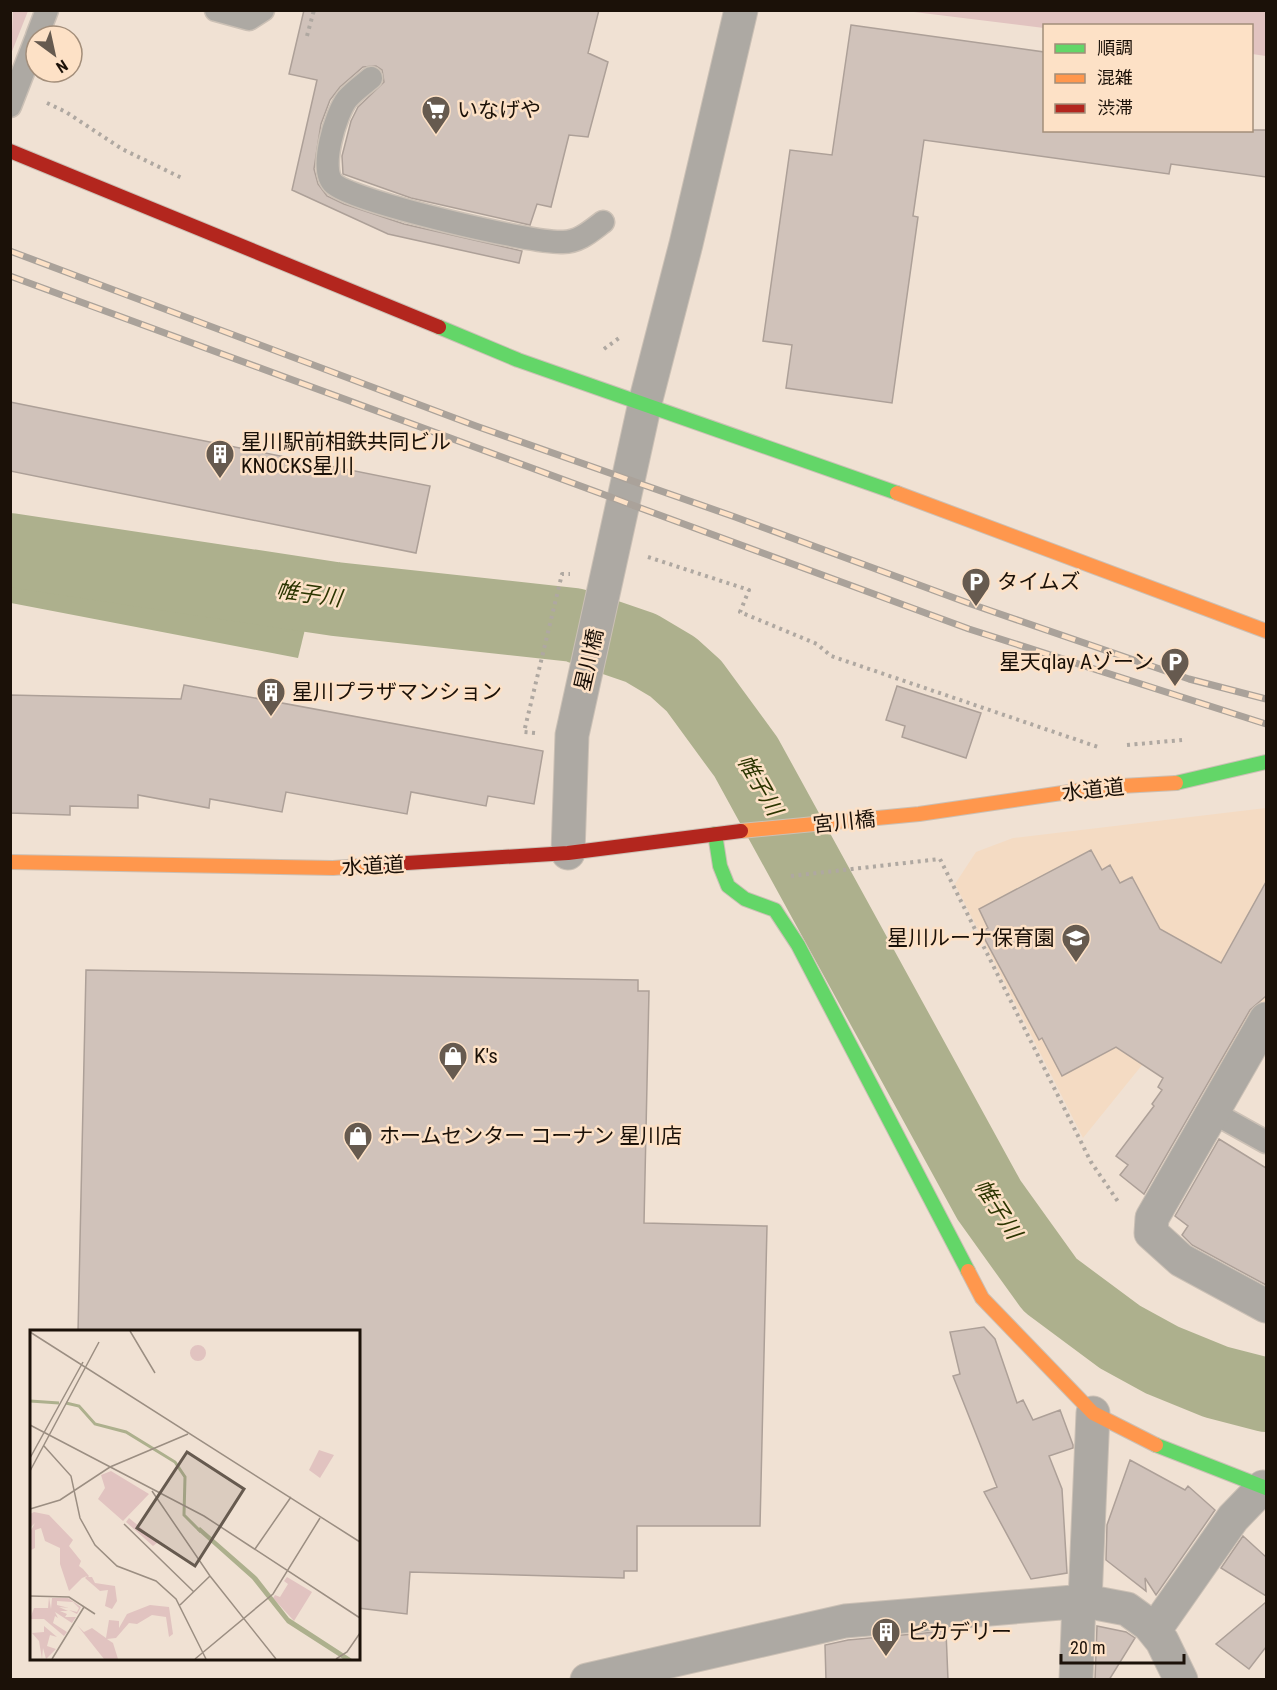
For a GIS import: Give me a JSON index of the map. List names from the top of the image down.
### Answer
{
  "streets": {
    "street": ["星川橋", "水道道", "宮川橋"]
  },
  "crossings": [
    ["星川橋", "水道道"],
    ["水道道", "宮川橋"]
  ],
  "water": ["帷子川"],
  "places": {
    "supermarket": ["いなげや"],
    "building": ["星川駅前相鉄共同ビル KNOCKS星川", "星川プラザマンション", "ピカデリー"],
    "parking": ["タイムズ", "星天qlay Aゾーン"],
    "school or university": ["星川ルーナ保育園"],
    "shop": ["K's", "ホームセンター コーナン 星川店"]
  },
  "legend": ["順調", "混雑", "渋滞"],
  "scale_bar": "20 m",
  "north": "bottom right"
}
